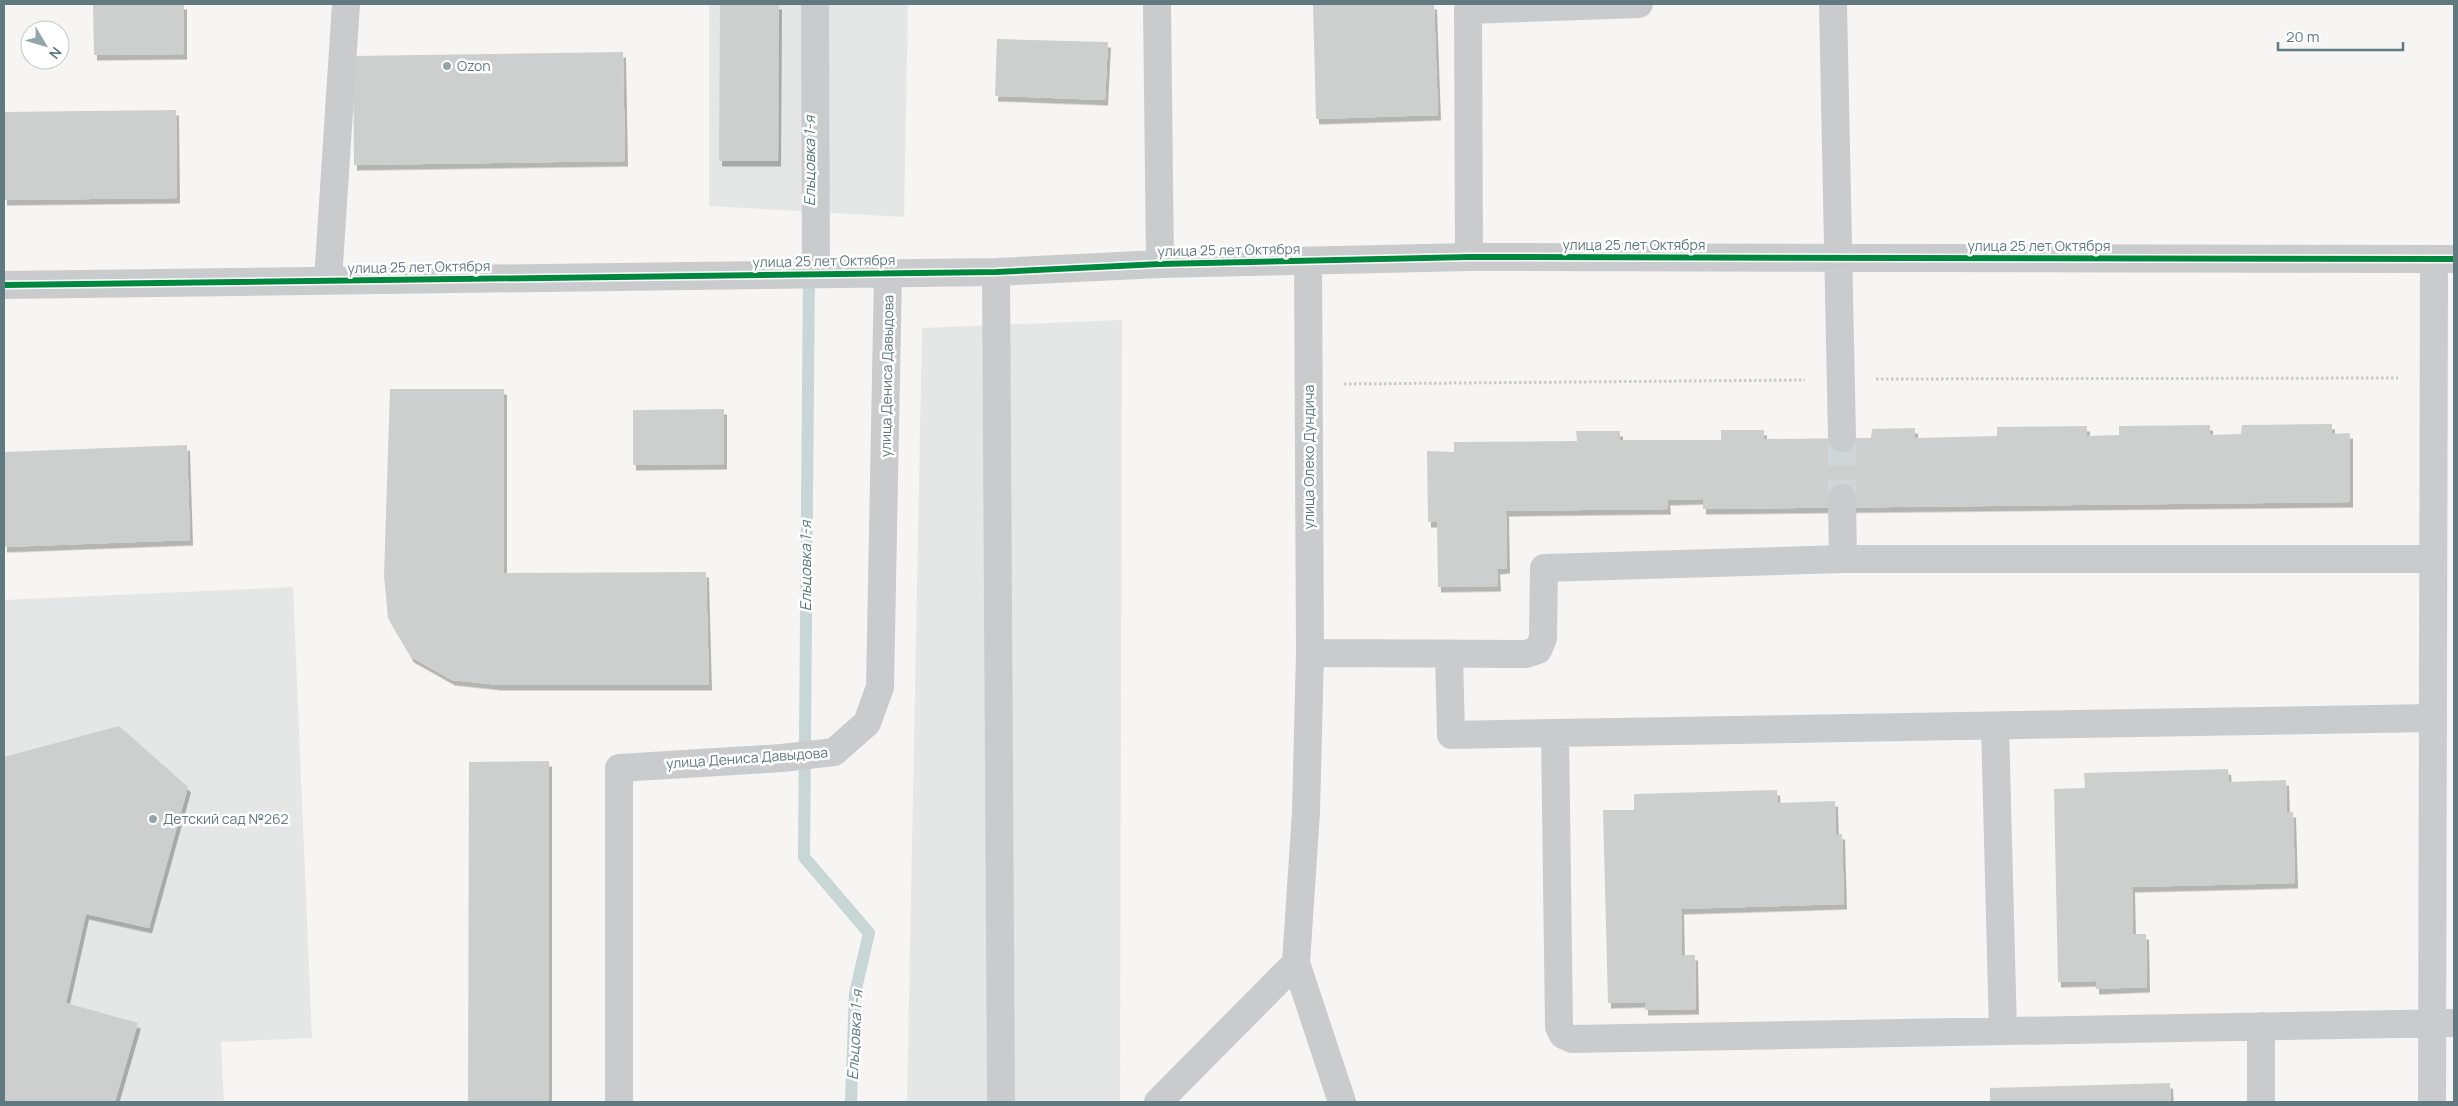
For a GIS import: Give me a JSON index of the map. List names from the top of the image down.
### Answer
{
  "streets": {
    "street": ["улица 25 лет Октября", "улица Дениса Давыдова", "улица Олеко Дундича"]
  },
  "crossings": [
    ["улица 25 лет Октября", "улица Дениса Давыдова"],
    ["улица 25 лет Октября", "улица Олеко Дундича"]
  ],
  "water": ["Ельцовка 1-я"],
  "places": ["Ozon", "Детский сад №262"],
  "scale_bar": "20 m",
  "north": "bottom right"
}
